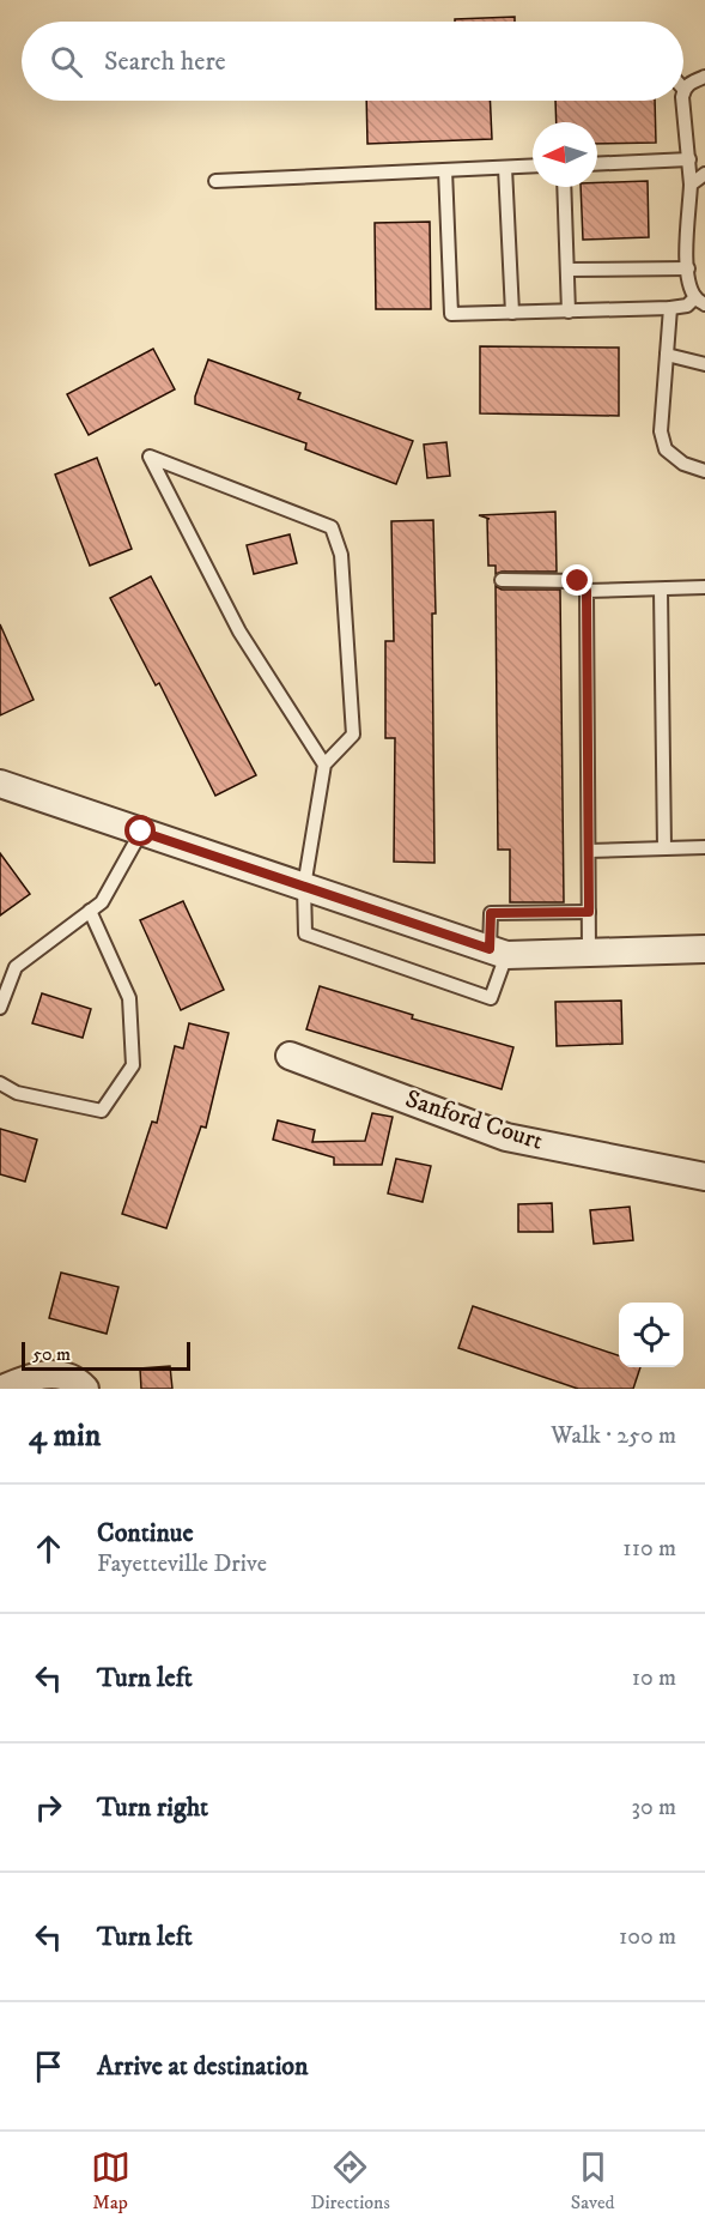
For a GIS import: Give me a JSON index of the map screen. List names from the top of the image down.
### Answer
{
  "streets": {
    "street": ["Sanford Court"]
  },
  "scale_bar": "50 m",
  "north": "left",
  "page": {
    "search": "Search here",
    "scale": "50 m",
    "heading": ["4 min", "Walk · 250 m"],
    "list": [
      ["Continue", "Fayetteville Drive", "110 m"],
      ["Turn left", "10 m"],
      ["Turn right", "30 m"],
      ["Turn left", "100 m"],
      "Arrive at destination"
    ],
    "nav": ["Map", "Directions", "Saved"]
  }
}
